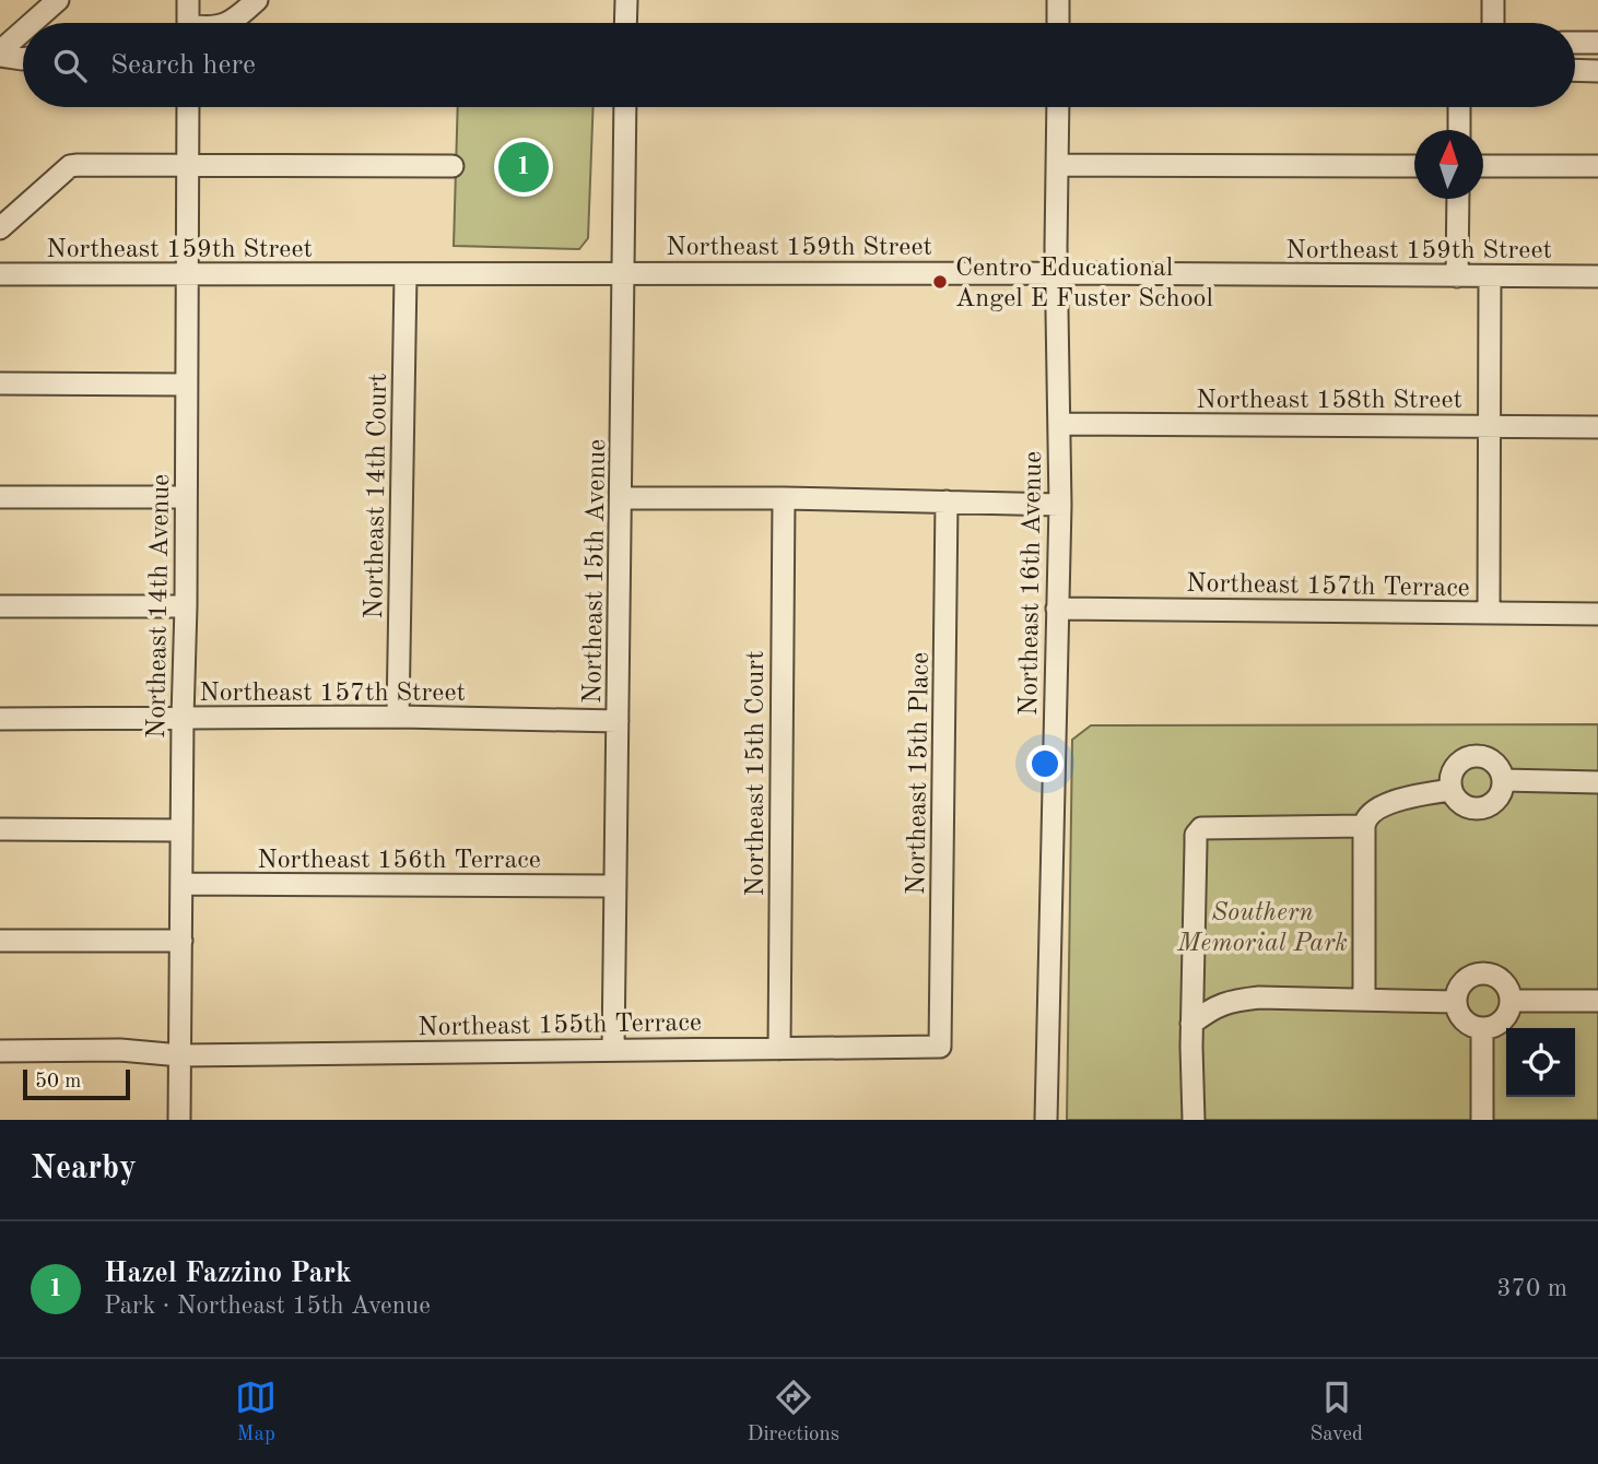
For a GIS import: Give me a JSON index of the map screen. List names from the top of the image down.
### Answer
{
  "streets": {
    "street": [
      "Northeast 159th Street",
      "Northeast 158th Street",
      "Northeast 14th Court",
      "Northeast 15th Avenue",
      "Northeast 16th Avenue",
      "Northeast 157th Terrace",
      "Northeast 14th Avenue",
      "Northeast 157th Street",
      "Northeast 15th Court",
      "Northeast 15th Place",
      "Northeast 156th Terrace",
      "Northeast 155th Terrace"
    ]
  },
  "crossings": [
    ["Northeast 159th Street", "Northeast 14th Court"],
    ["Northeast 159th Street", "Northeast 15th Avenue"],
    ["Northeast 159th Street", "Northeast 16th Avenue"],
    ["Northeast 159th Street", "Northeast 14th Avenue"],
    ["Northeast 158th Street", "Northeast 16th Avenue"],
    ["Northeast 14th Court", "Northeast 157th Street"],
    ["Northeast 15th Avenue", "Northeast 157th Street"],
    ["Northeast 15th Avenue", "Northeast 156th Terrace"],
    ["Northeast 15th Avenue", "Northeast 155th Terrace"],
    ["Northeast 16th Avenue", "Northeast 157th Terrace"],
    ["Northeast 14th Avenue", "Northeast 157th Street"],
    ["Northeast 14th Avenue", "Northeast 156th Terrace"],
    ["Northeast 14th Avenue", "Northeast 155th Terrace"],
    ["Northeast 15th Court", "Northeast 155th Terrace"],
    ["Northeast 15th Place", "Northeast 155th Terrace"]
  ],
  "parks": ["Southern Memorial Park"],
  "places": ["Centro Educational Angel E Fuster School"],
  "scale_bar": "50 m",
  "north": "top",
  "page": {
    "search": "Search here",
    "pins": "1",
    "scale": "50 m",
    "heading": "Nearby",
    "list": [
      {
        "mark": "1",
        "name": "Hazel Fazzino Park",
        "note": "Park · Northeast 15th Avenue",
        "value": "370 m"
      }
    ],
    "nav": ["Map", "Directions", "Saved"]
  }
}
